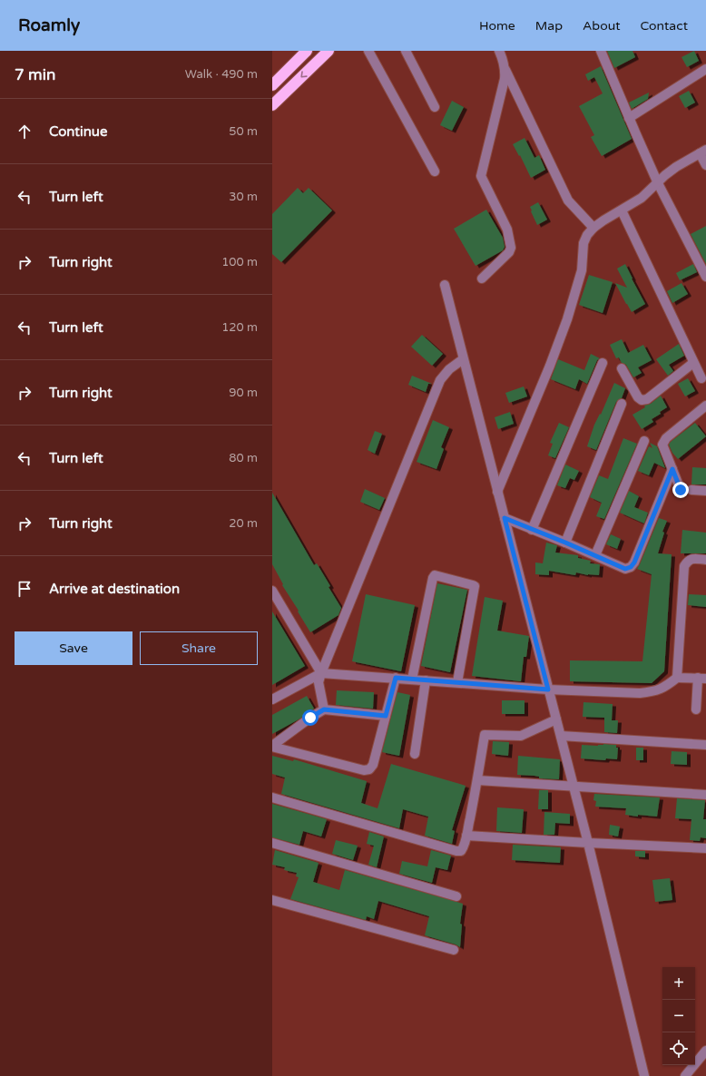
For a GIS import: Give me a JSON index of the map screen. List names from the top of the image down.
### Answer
{
  "page": {
    "header": "Roamly",
    "nav": [
      "Home",
      "Map",
      "About",
      "Contact"
    ],
    "heading": ["7 min", "Walk · 490 m"],
    "list": [
      ["Continue", "50 m"],
      ["Turn left", "30 m"],
      ["Turn right", "100 m"],
      ["Turn left", "120 m"],
      ["Turn right", "90 m"],
      ["Turn left", "80 m"],
      ["Turn right", "20 m"],
      "Arrive at destination"
    ],
    "buttons": ["Save", "Share"],
    "map_buttons": ["+", "−"]
  }
}
